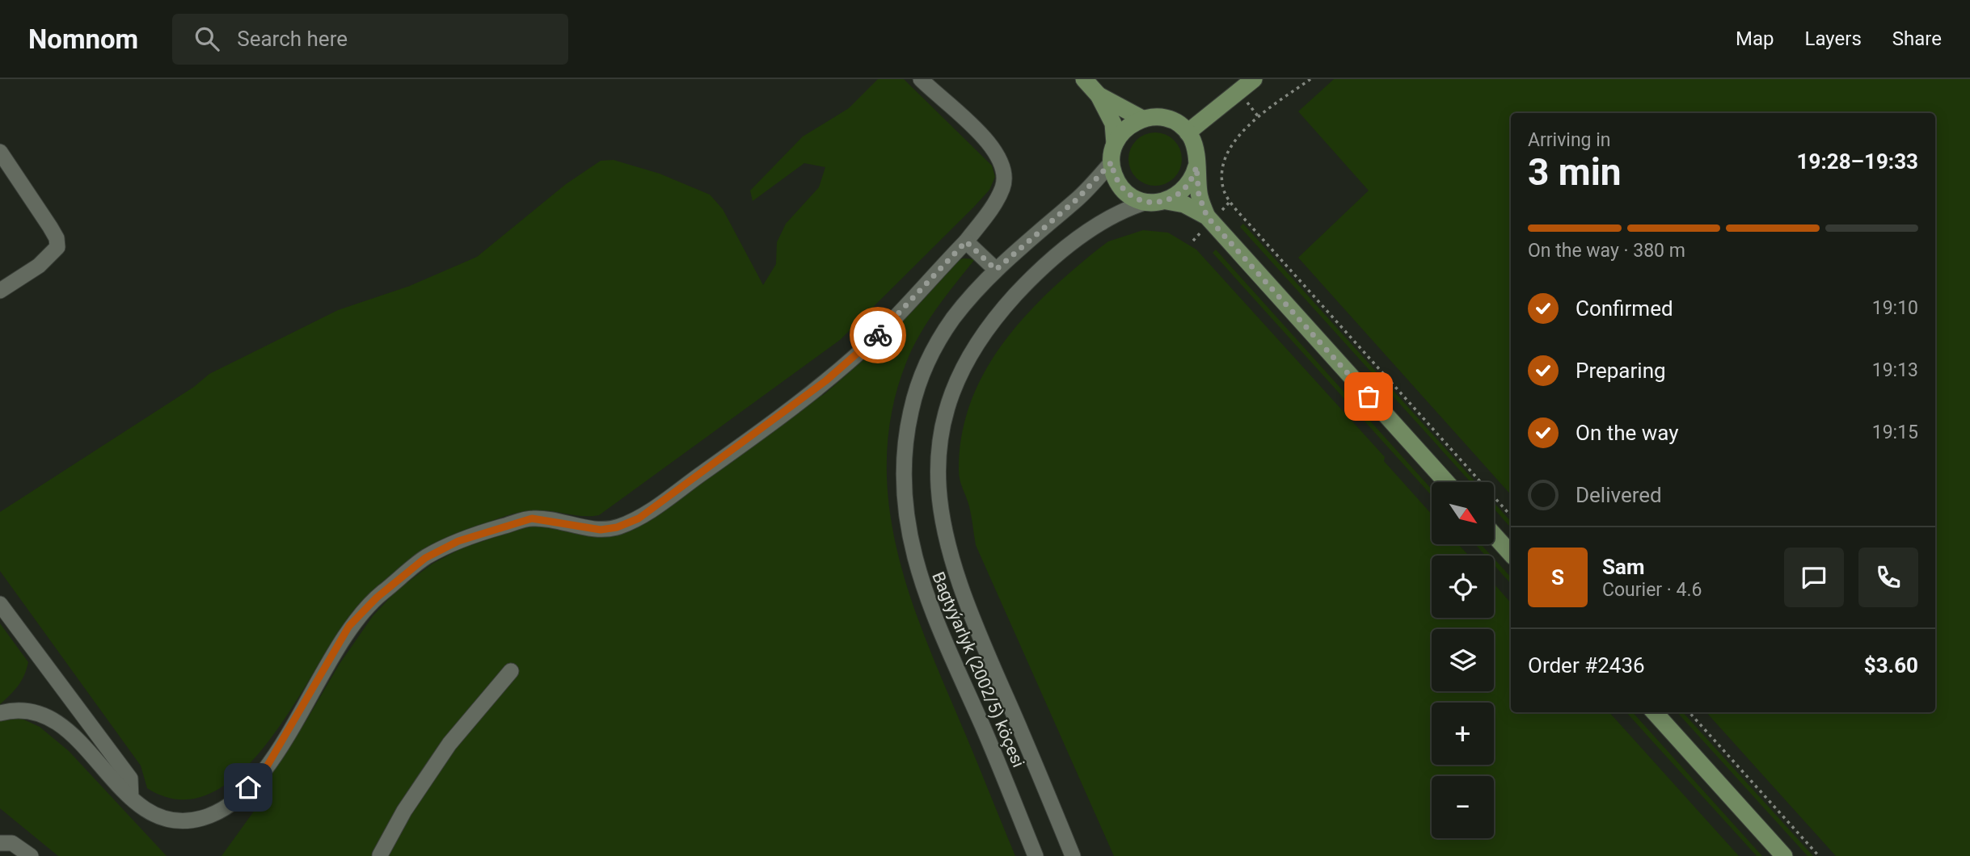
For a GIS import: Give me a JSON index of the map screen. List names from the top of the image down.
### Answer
{
  "streets": {
    "street": ["Bagtyýarlyk (2002/5) köçesi"]
  },
  "north": "bottom right",
  "page": {
    "header": "Nomnom",
    "search": "Search here",
    "nav": ["Map", "Layers", "Share"],
    "heading": ["3 min", "Arriving in", "19:28–19:33"],
    "panel": [
      "Sam",
      "Courier · 4.6",
      "Order #2436",
      "$3.60"
    ],
    "bar": "On the way · 380 m",
    "list": [
      ["Confirmed", "19:10"],
      ["Preparing", "19:13"],
      ["On the way", "19:15"],
      "Delivered"
    ],
    "map_buttons": ["+", "−"],
    "round": "S"
  }
}
